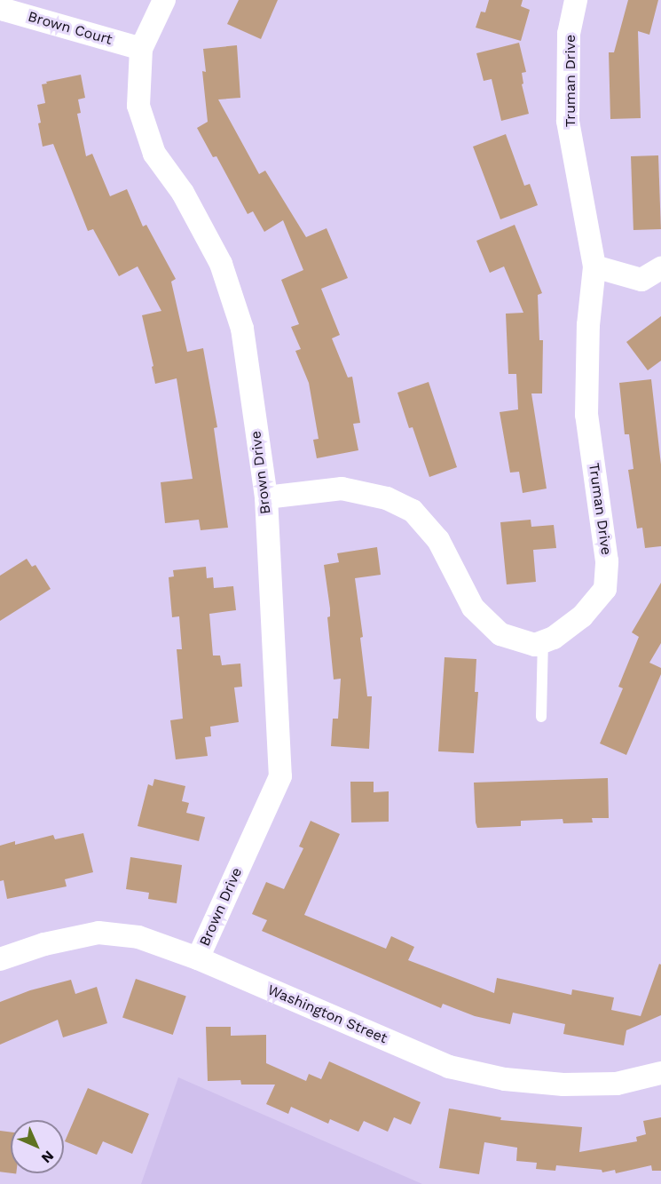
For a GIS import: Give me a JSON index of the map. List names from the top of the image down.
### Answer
{
  "streets": {
    "street": [
      "Brown Court",
      "Truman Drive",
      "Brown Drive",
      "Washington Street"
    ]
  },
  "crossings": [
    ["Brown Court", "Brown Drive"],
    ["Brown Drive", "Washington Street"]
  ],
  "north": "bottom right"
}
